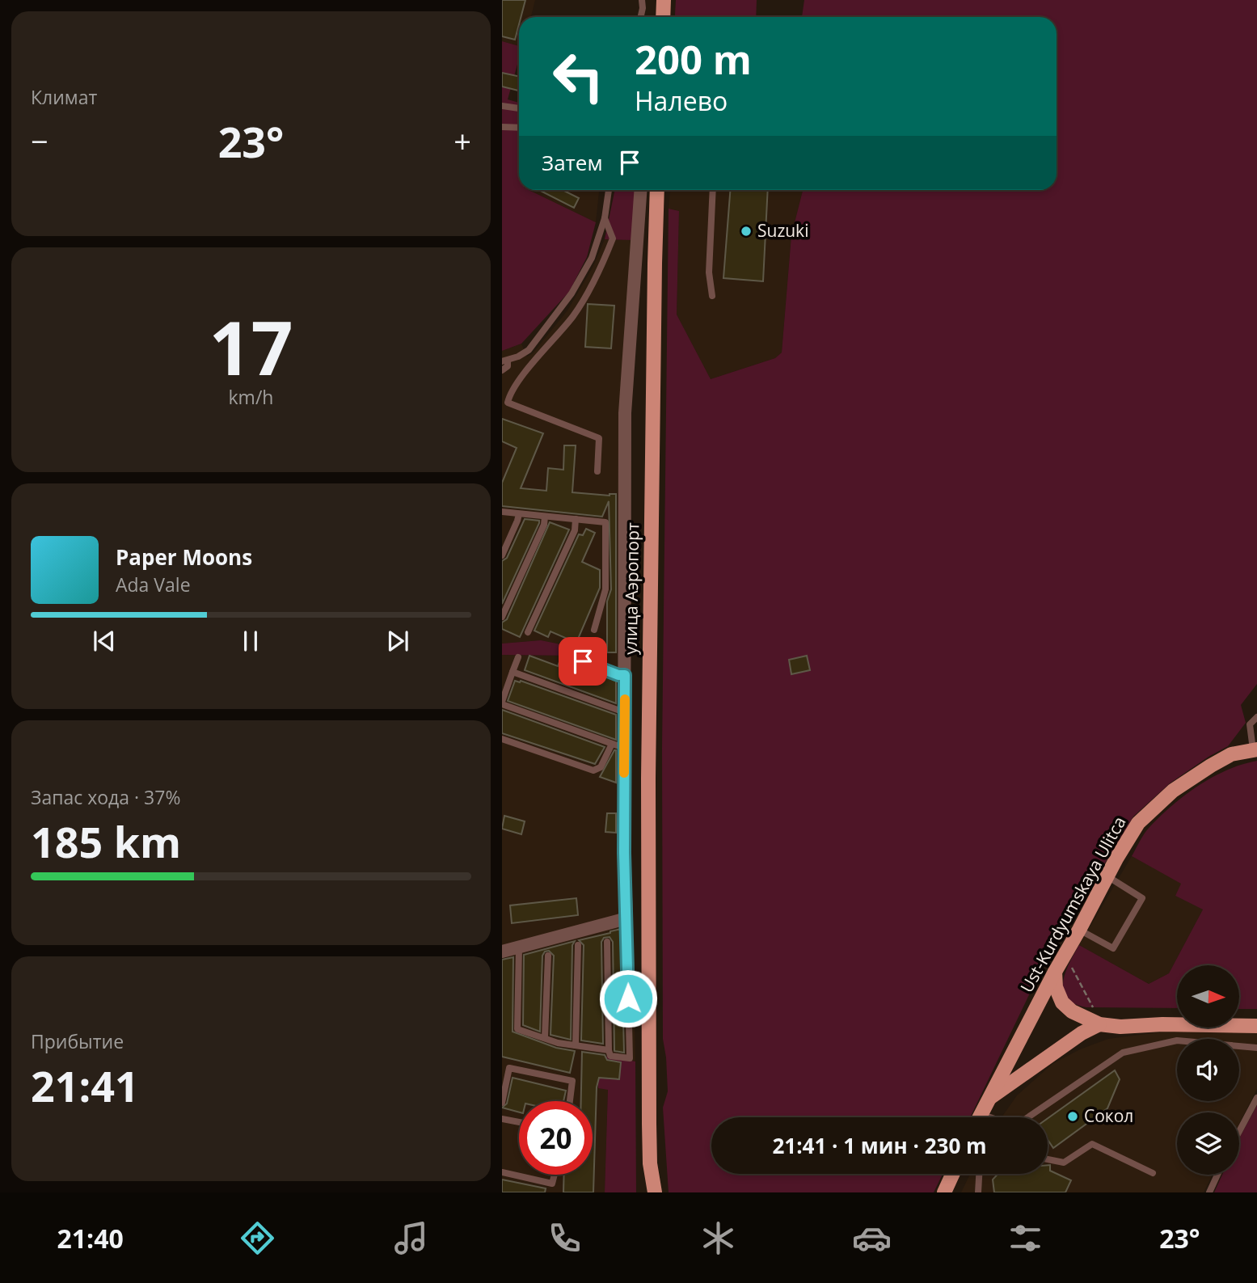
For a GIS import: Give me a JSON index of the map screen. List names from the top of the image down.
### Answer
{
  "streets": {
    "main road": ["улица Аэропорт", "Ust-Kurdyumskaya Ulitca"]
  },
  "places": ["Suzuki", "Сокол"],
  "north": "right",
  "page": {
    "tile": [
      "Климат",
      ["17", "km/h"],
      ["Запас хода · 37%", "185 km"],
      ["Прибытие", "21:41"]
    ],
    "turn": ["200 m", "Налево"],
    "heat": ["−", "23°", "+"],
    "then": "Затем",
    "song": ["Paper Moons", "Ada Vale"],
    "limit": "20",
    "trip": "21:41 · 1 мин · 230 m",
    "tabs": ["21:40", "23°"]
  }
}
